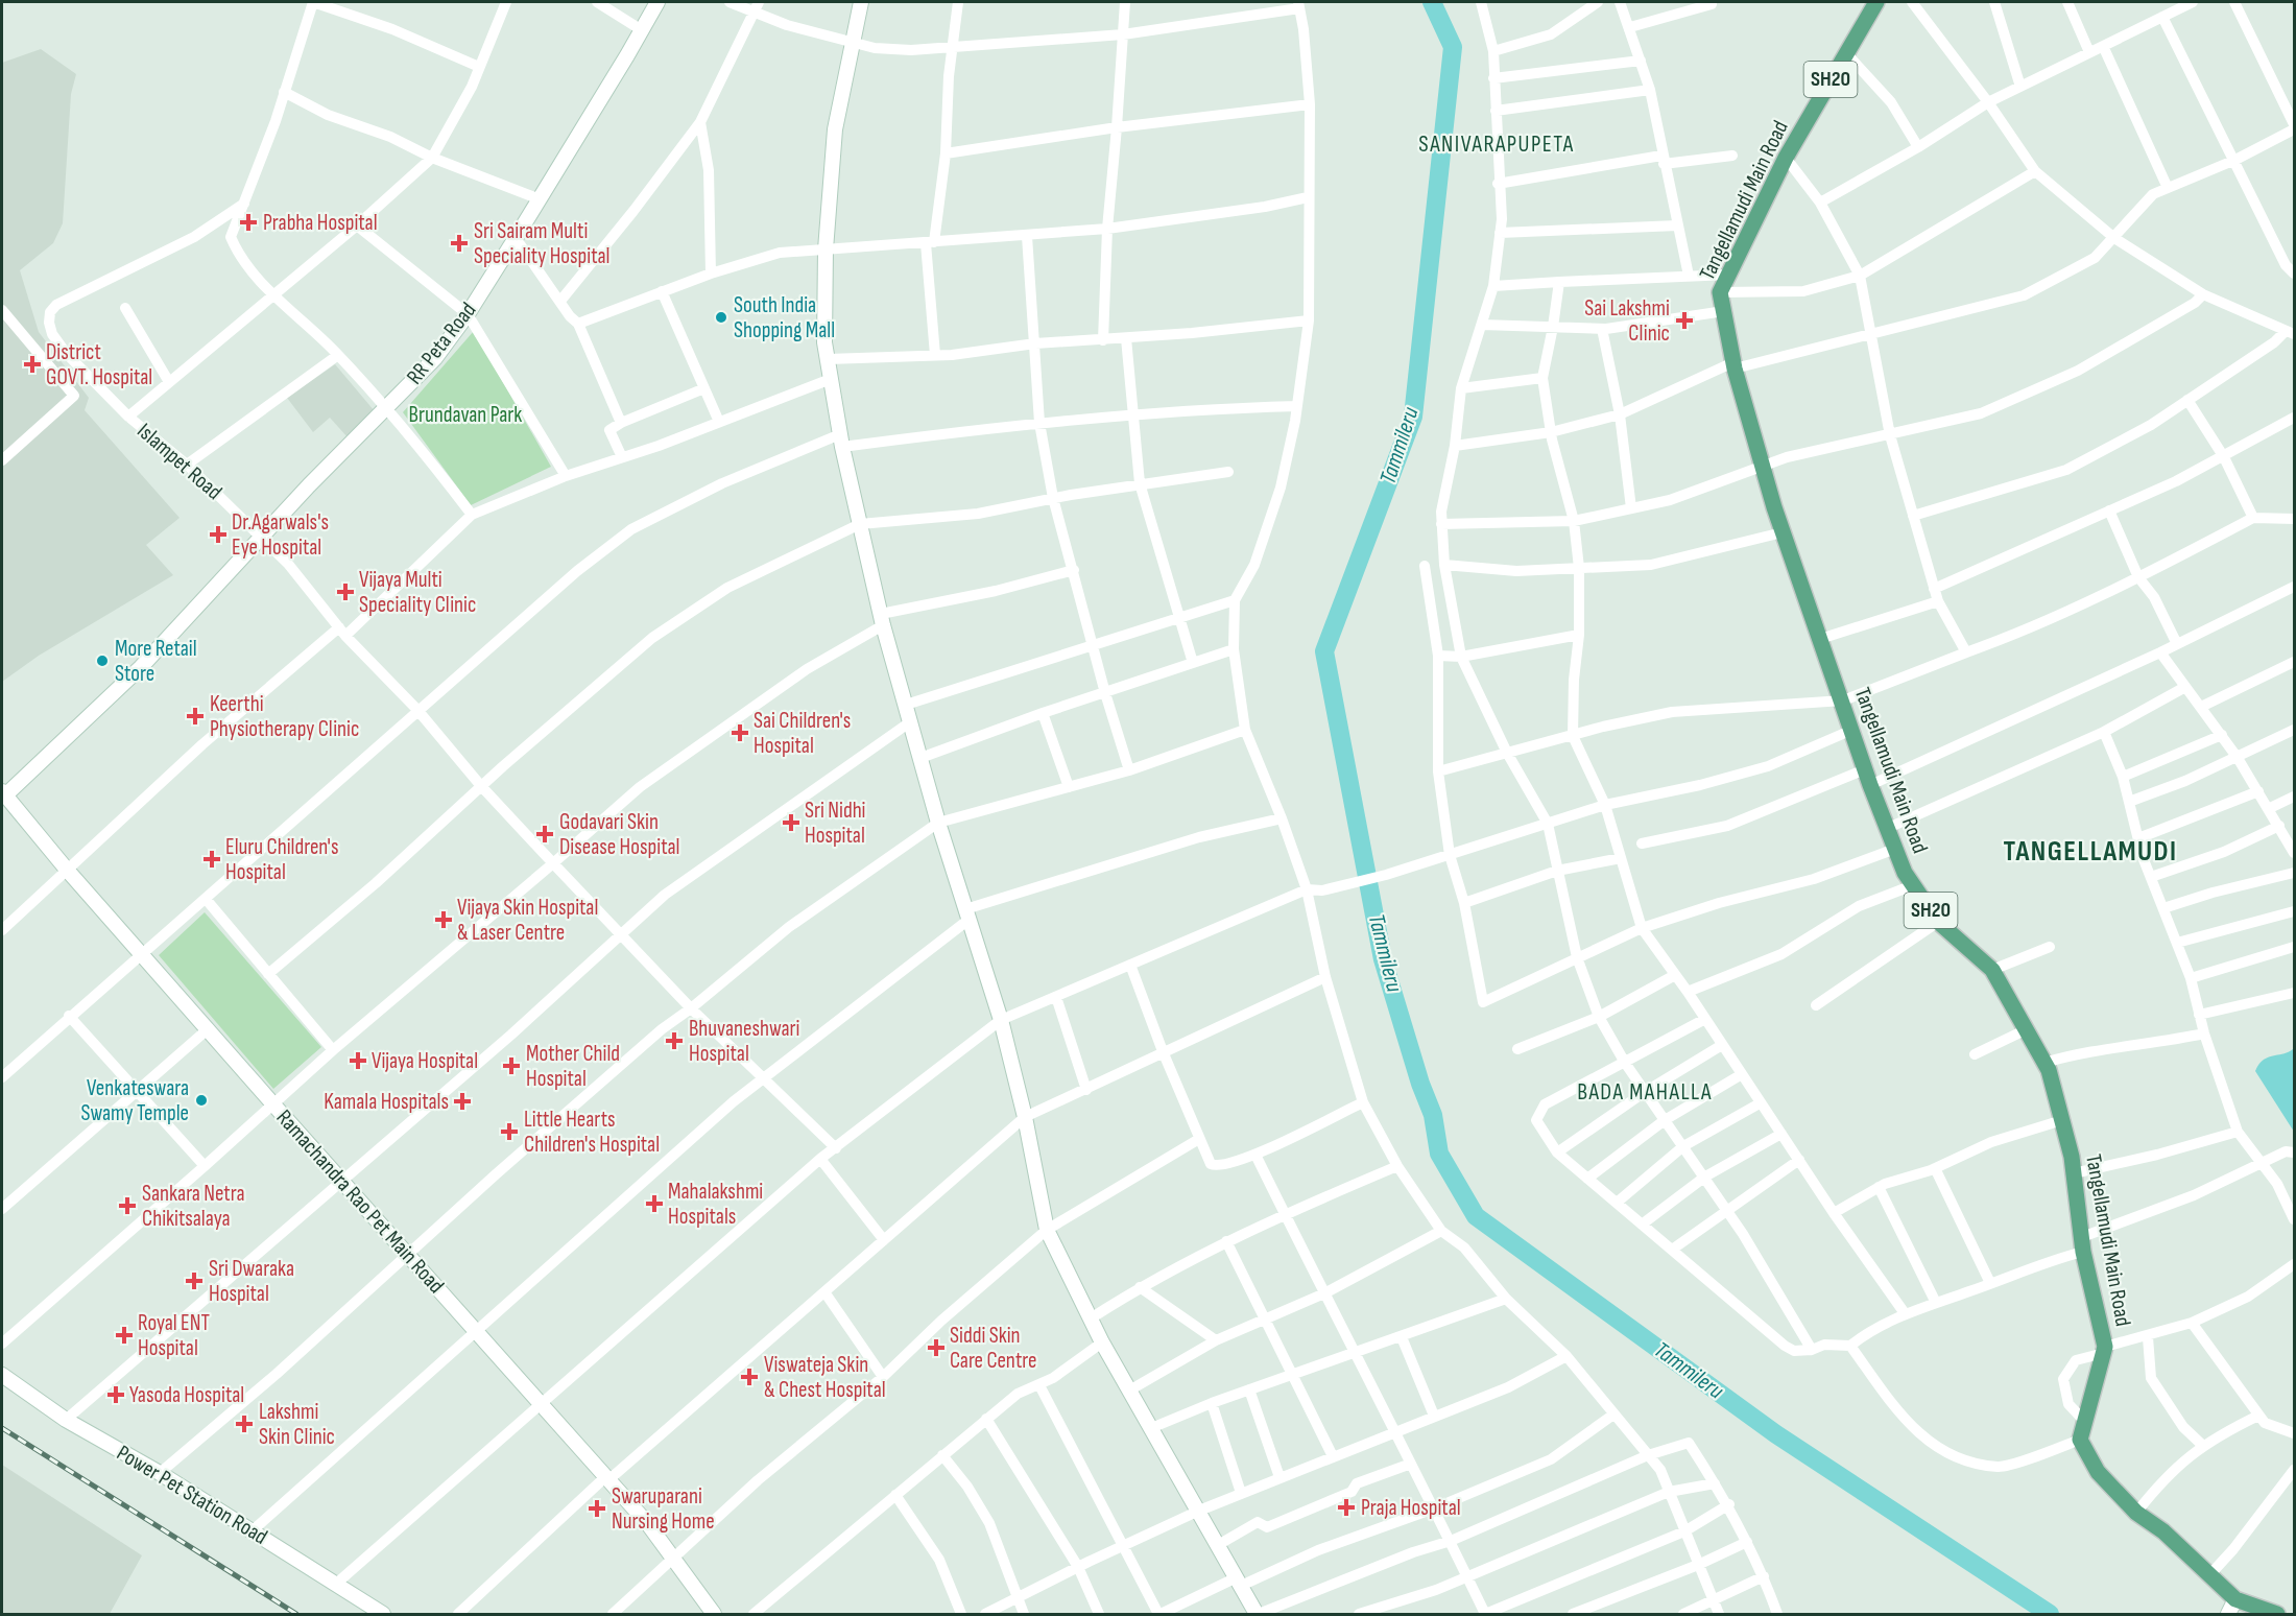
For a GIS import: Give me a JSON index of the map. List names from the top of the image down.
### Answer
{
  "streets": {
    "main road": ["SH20", "Tangellamudi Main Road"],
    "street": [
      "RR Peta Road",
      "Islampet Road",
      "Ramachandra Rao Pet Main Road",
      "Power Pet Station Road"
    ]
  },
  "crossings": [
    ["RR Peta Road", "Islampet Road"],
    ["RR Peta Road", "Ramachandra Rao Pet Main Road"]
  ],
  "districts": ["SANIVARAPUPETA", "TANGELLAMUDI", "BADA MAHALLA"],
  "water": ["Tammileru"],
  "parks": ["Brundavan Park"],
  "places": {
    "health": [
      "Prabha Hospital",
      "Sri Sairam Multi Speciality Hospital",
      "Sai Lakshmi Clinic",
      "District GOVT. Hospital",
      "Dr.Agarwals's Eye Hospital",
      "Vijaya Multi Speciality Clinic",
      "Keerthi Physiotherapy Clinic",
      "Sai Children's Hospital",
      "Sri Nidhi Hospital",
      "Godavari Skin Disease Hospital",
      "Eluru Children's Hospital",
      "Vijaya Skin Hospital & Laser Centre",
      "Bhuvaneshwari Hospital",
      "Vijaya Hospital",
      "Mother Child Hospital",
      "Kamala Hospitals",
      "Little Hearts Children's Hospital",
      "Mahalakshmi Hospitals",
      "Sankara Netra Chikitsalaya",
      "Sri Dwaraka Hospital",
      "Royal ENT Hospital",
      "Siddi Skin Care Centre",
      "Viswateja Skin & Chest Hospital",
      "Yasoda Hospital",
      "Lakshmi Skin Clinic",
      "Praja Hospital",
      "Swaruparani Nursing Home"
    ],
    "other": ["South India Shopping Mall", "More Retail Store", "Venkateswara Swamy Temple"]
  }
}
